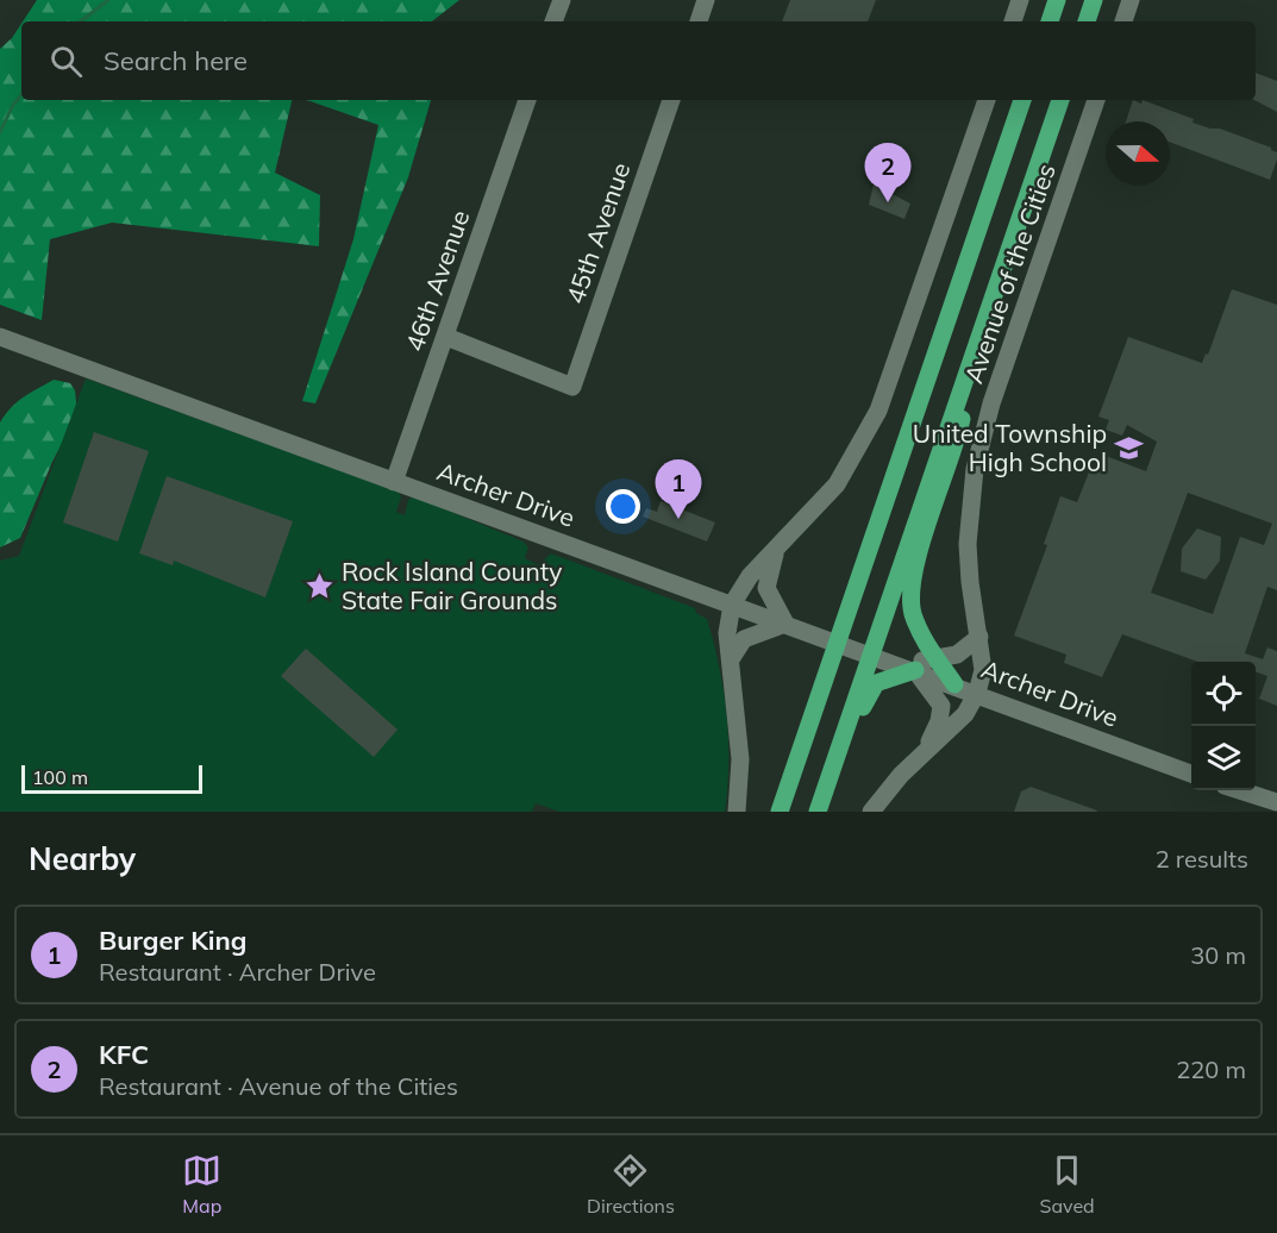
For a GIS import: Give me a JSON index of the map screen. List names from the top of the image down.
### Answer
{
  "streets": {
    "main road": ["Avenue of the Cities"],
    "street": ["45th Avenue", "46th Avenue", "Archer Drive"]
  },
  "crossings": [
    ["45th Avenue", "46th Avenue"],
    ["Avenue of the Cities", "Archer Drive"],
    ["46th Avenue", "Archer Drive"]
  ],
  "places": {
    "school or university": ["United Township High School"],
    "place": ["Rock Island County State Fair Grounds"]
  },
  "scale_bar": "100 m",
  "north": "right",
  "page": {
    "search": "Search here",
    "pins": ["2", "1"],
    "scale": "100 m",
    "heading": ["Nearby", "2 results"],
    "list": [
      {
        "mark": "1",
        "name": "Burger King",
        "note": "Restaurant · Archer Drive",
        "value": "30 m"
      },
      {
        "mark": "2",
        "name": "KFC",
        "note": "Restaurant · Avenue of the Cities",
        "value": "220 m"
      }
    ],
    "nav": ["Map", "Directions", "Saved"]
  }
}
